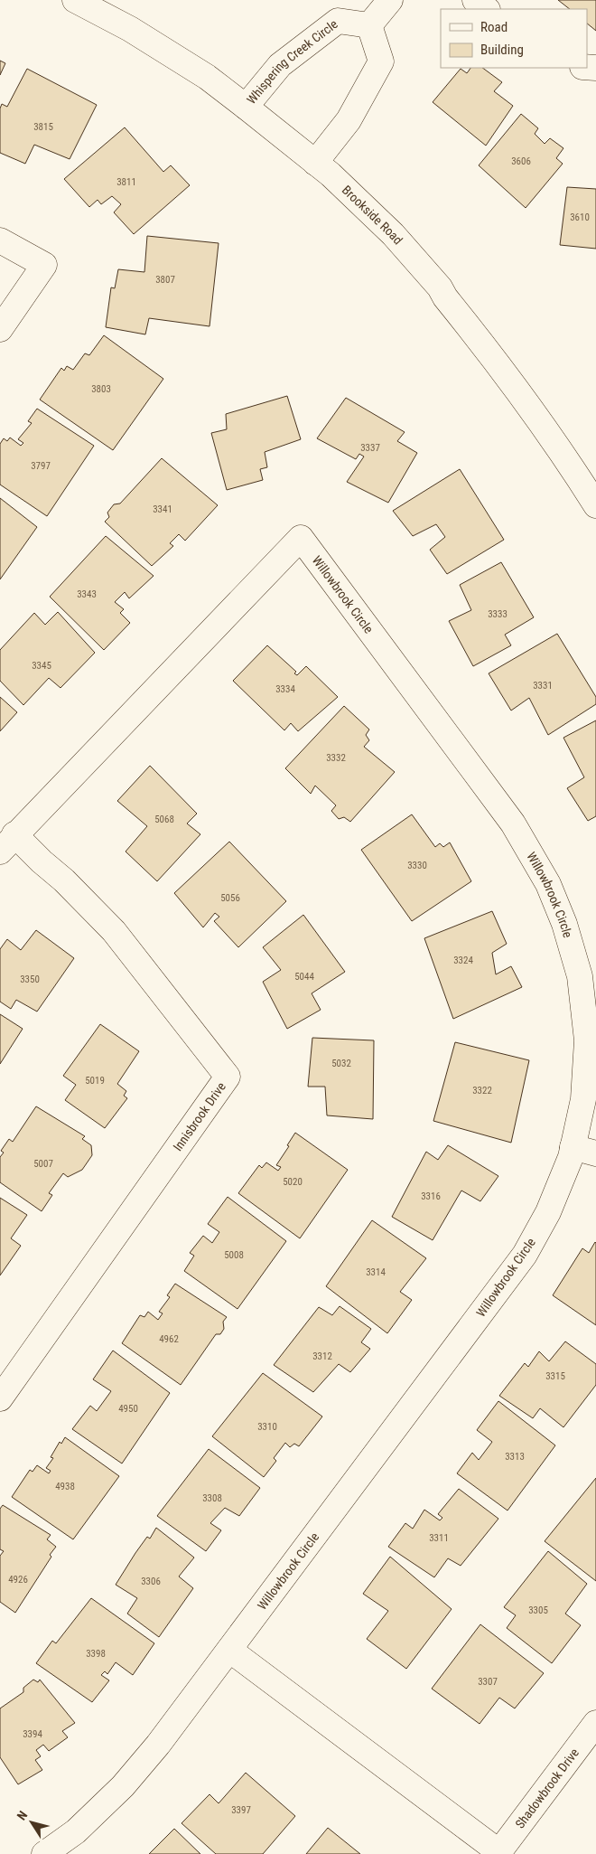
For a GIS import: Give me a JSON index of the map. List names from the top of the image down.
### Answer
{
  "streets": {
    "street": [
      "Whispering Creek Circle",
      "Brookside Road",
      "Willowbrook Circle",
      "Innisbrook Drive",
      "Shadowbrook Drive"
    ]
  },
  "crossings": [
    ["Whispering Creek Circle", "Brookside Road"],
    ["Willowbrook Circle", "Innisbrook Drive"]
  ],
  "house_numbers": [
    "3815",
    "3606",
    "3811",
    "3610",
    "3807",
    "3803",
    "3337",
    "3797",
    "3341",
    "3343",
    "3333",
    "3345",
    "3331",
    "3334",
    "3332",
    "5068",
    "3330",
    "5056",
    "3324",
    "5044",
    "3350",
    "5032",
    "5019",
    "3322",
    "5007",
    "5020",
    "3316",
    "5008",
    "3314",
    "4962",
    "3312",
    "3315",
    "4950",
    "3310",
    "3313",
    "4938",
    "3308",
    "3311",
    "4926",
    "3306",
    "3305",
    "3398",
    "3307",
    "3394",
    "3397"
  ],
  "legend": ["Road", "Building"],
  "north": "top left"
}
